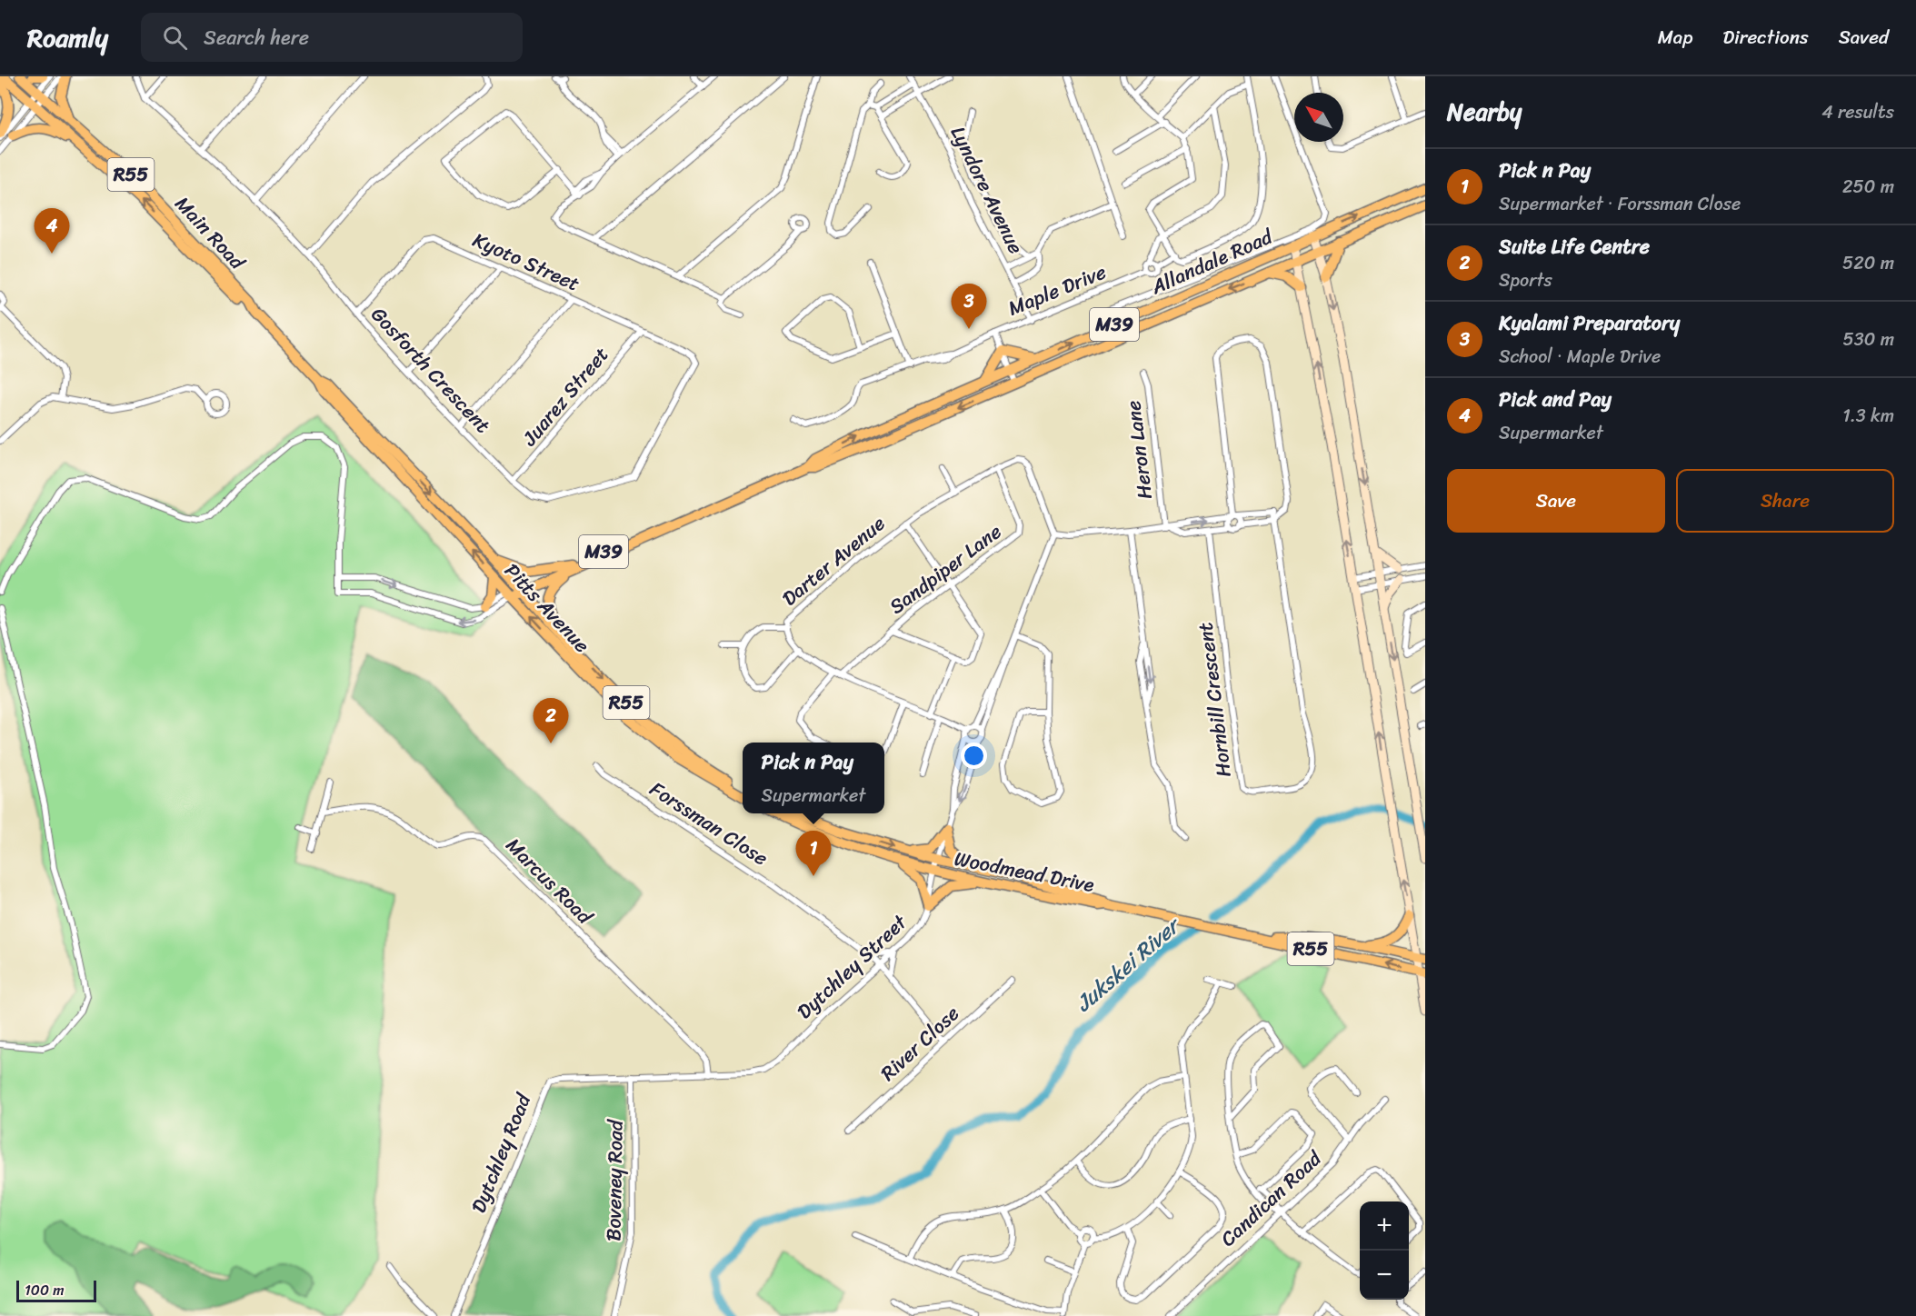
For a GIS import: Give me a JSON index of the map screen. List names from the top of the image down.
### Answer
{
  "streets": {
    "main road": [
      "R55",
      "Main Road",
      "Allandale Road",
      "M39",
      "Pitts Avenue",
      "Woodmead Drive"
    ],
    "street": [
      "Lyndore Avenue",
      "Kyoto Street",
      "Maple Drive",
      "Gosforth Crescent",
      "Juarez Street",
      "Heron Lane",
      "Darter Avenue",
      "Sandpiper Lane",
      "Hornbill Crescent",
      "Forssman Close",
      "Marcus Road",
      "Dytchley Street",
      "River Close",
      "Dytchley Road",
      "Boveney Road",
      "Candican Road"
    ]
  },
  "crossings": [
    ["R55", "Main Road"],
    ["R55", "Woodmead Drive"],
    ["R55", "Dytchley Street"],
    ["Lyndore Avenue", "Maple Drive"],
    ["Main Road", "Pitts Avenue"],
    ["Kyoto Street", "Gosforth Crescent"],
    ["Kyoto Street", "Juarez Street"],
    ["Allandale Road", "Pitts Avenue"],
    ["Gosforth Crescent", "Juarez Street"],
    ["Darter Avenue", "Sandpiper Lane"],
    ["Forssman Close", "Dytchley Street"],
    ["Forssman Close", "River Close"],
    ["Woodmead Drive", "Dytchley Street"],
    ["Marcus Road", "Dytchley Road"],
    ["Dytchley Street", "Dytchley Road"],
    ["Dytchley Road", "Boveney Road"]
  ],
  "water": ["Jukskei River"],
  "scale_bar": "100 m",
  "north": "top left",
  "page": {
    "header": "Roamly",
    "search": "Search here",
    "nav": ["Map", "Directions", "Saved"],
    "heading": ["Nearby", "4 results"],
    "list": [
      {
        "mark": "1",
        "name": "Pick n Pay",
        "note": "Supermarket · Forssman Close",
        "value": "250 m"
      },
      {
        "mark": "2",
        "name": "Suite Life Centre",
        "note": "Sports",
        "value": "520 m"
      },
      {
        "mark": "3",
        "name": "Kyalami Preparatory",
        "note": "School · Maple Drive",
        "value": "530 m"
      },
      {
        "mark": "4",
        "name": "Pick and Pay",
        "note": "Supermarket",
        "value": "1.3 km"
      }
    ],
    "pins": [
      "4",
      "3",
      "2",
      "1"
    ],
    "buttons": ["Save", "Share"],
    "popup": ["Pick n Pay", "Supermarket"],
    "map_buttons": ["+", "−"],
    "scale": "100 m"
  }
}
